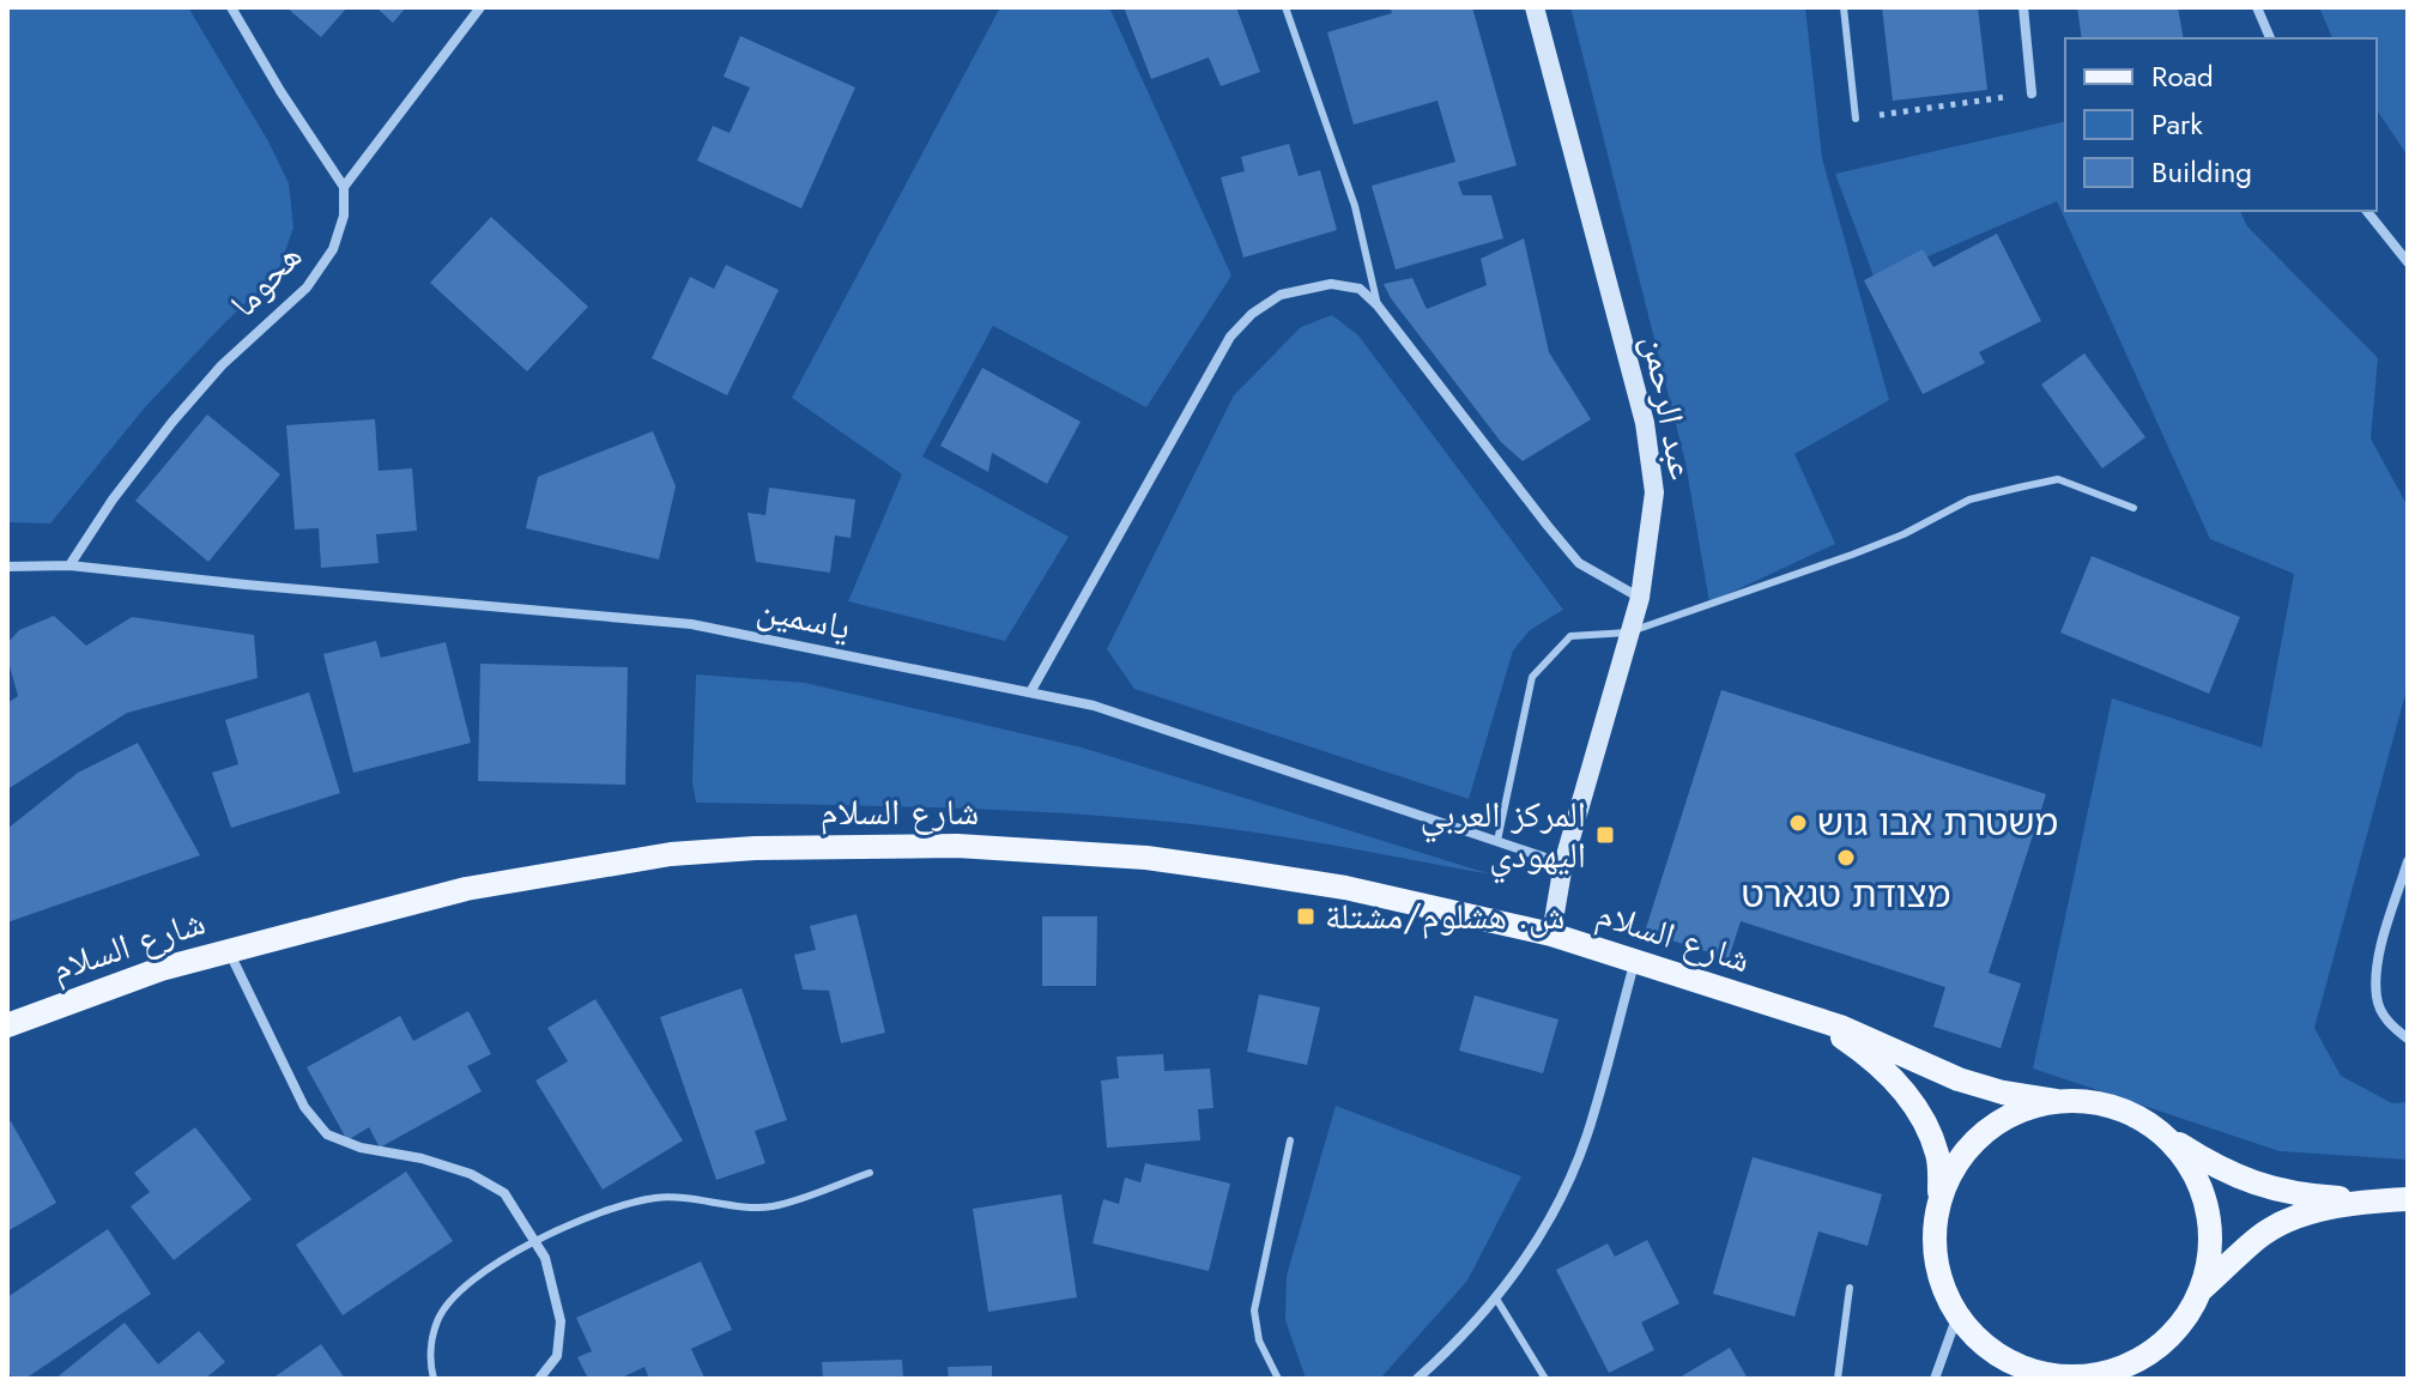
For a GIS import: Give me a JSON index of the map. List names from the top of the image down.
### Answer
{
  "streets": {
    "main road": ["شارع السلام"],
    "street": ["هحوما", "عبد الرحمن", "ياسمين"]
  },
  "crossings": [
    ["هحوما", "ياسمين"],
    ["عبد الرحمن", "ياسمين"],
    ["عبد الرحمن", "شارع السلام"]
  ],
  "places": {
    "other": ["משטרת אבו גוש", "מצודת טגארט"],
    "transit": ["المركز العربي اليهودي", "ش. هشلوم/مشتلة"]
  },
  "legend": ["Road", "Park", "Building"]
}
